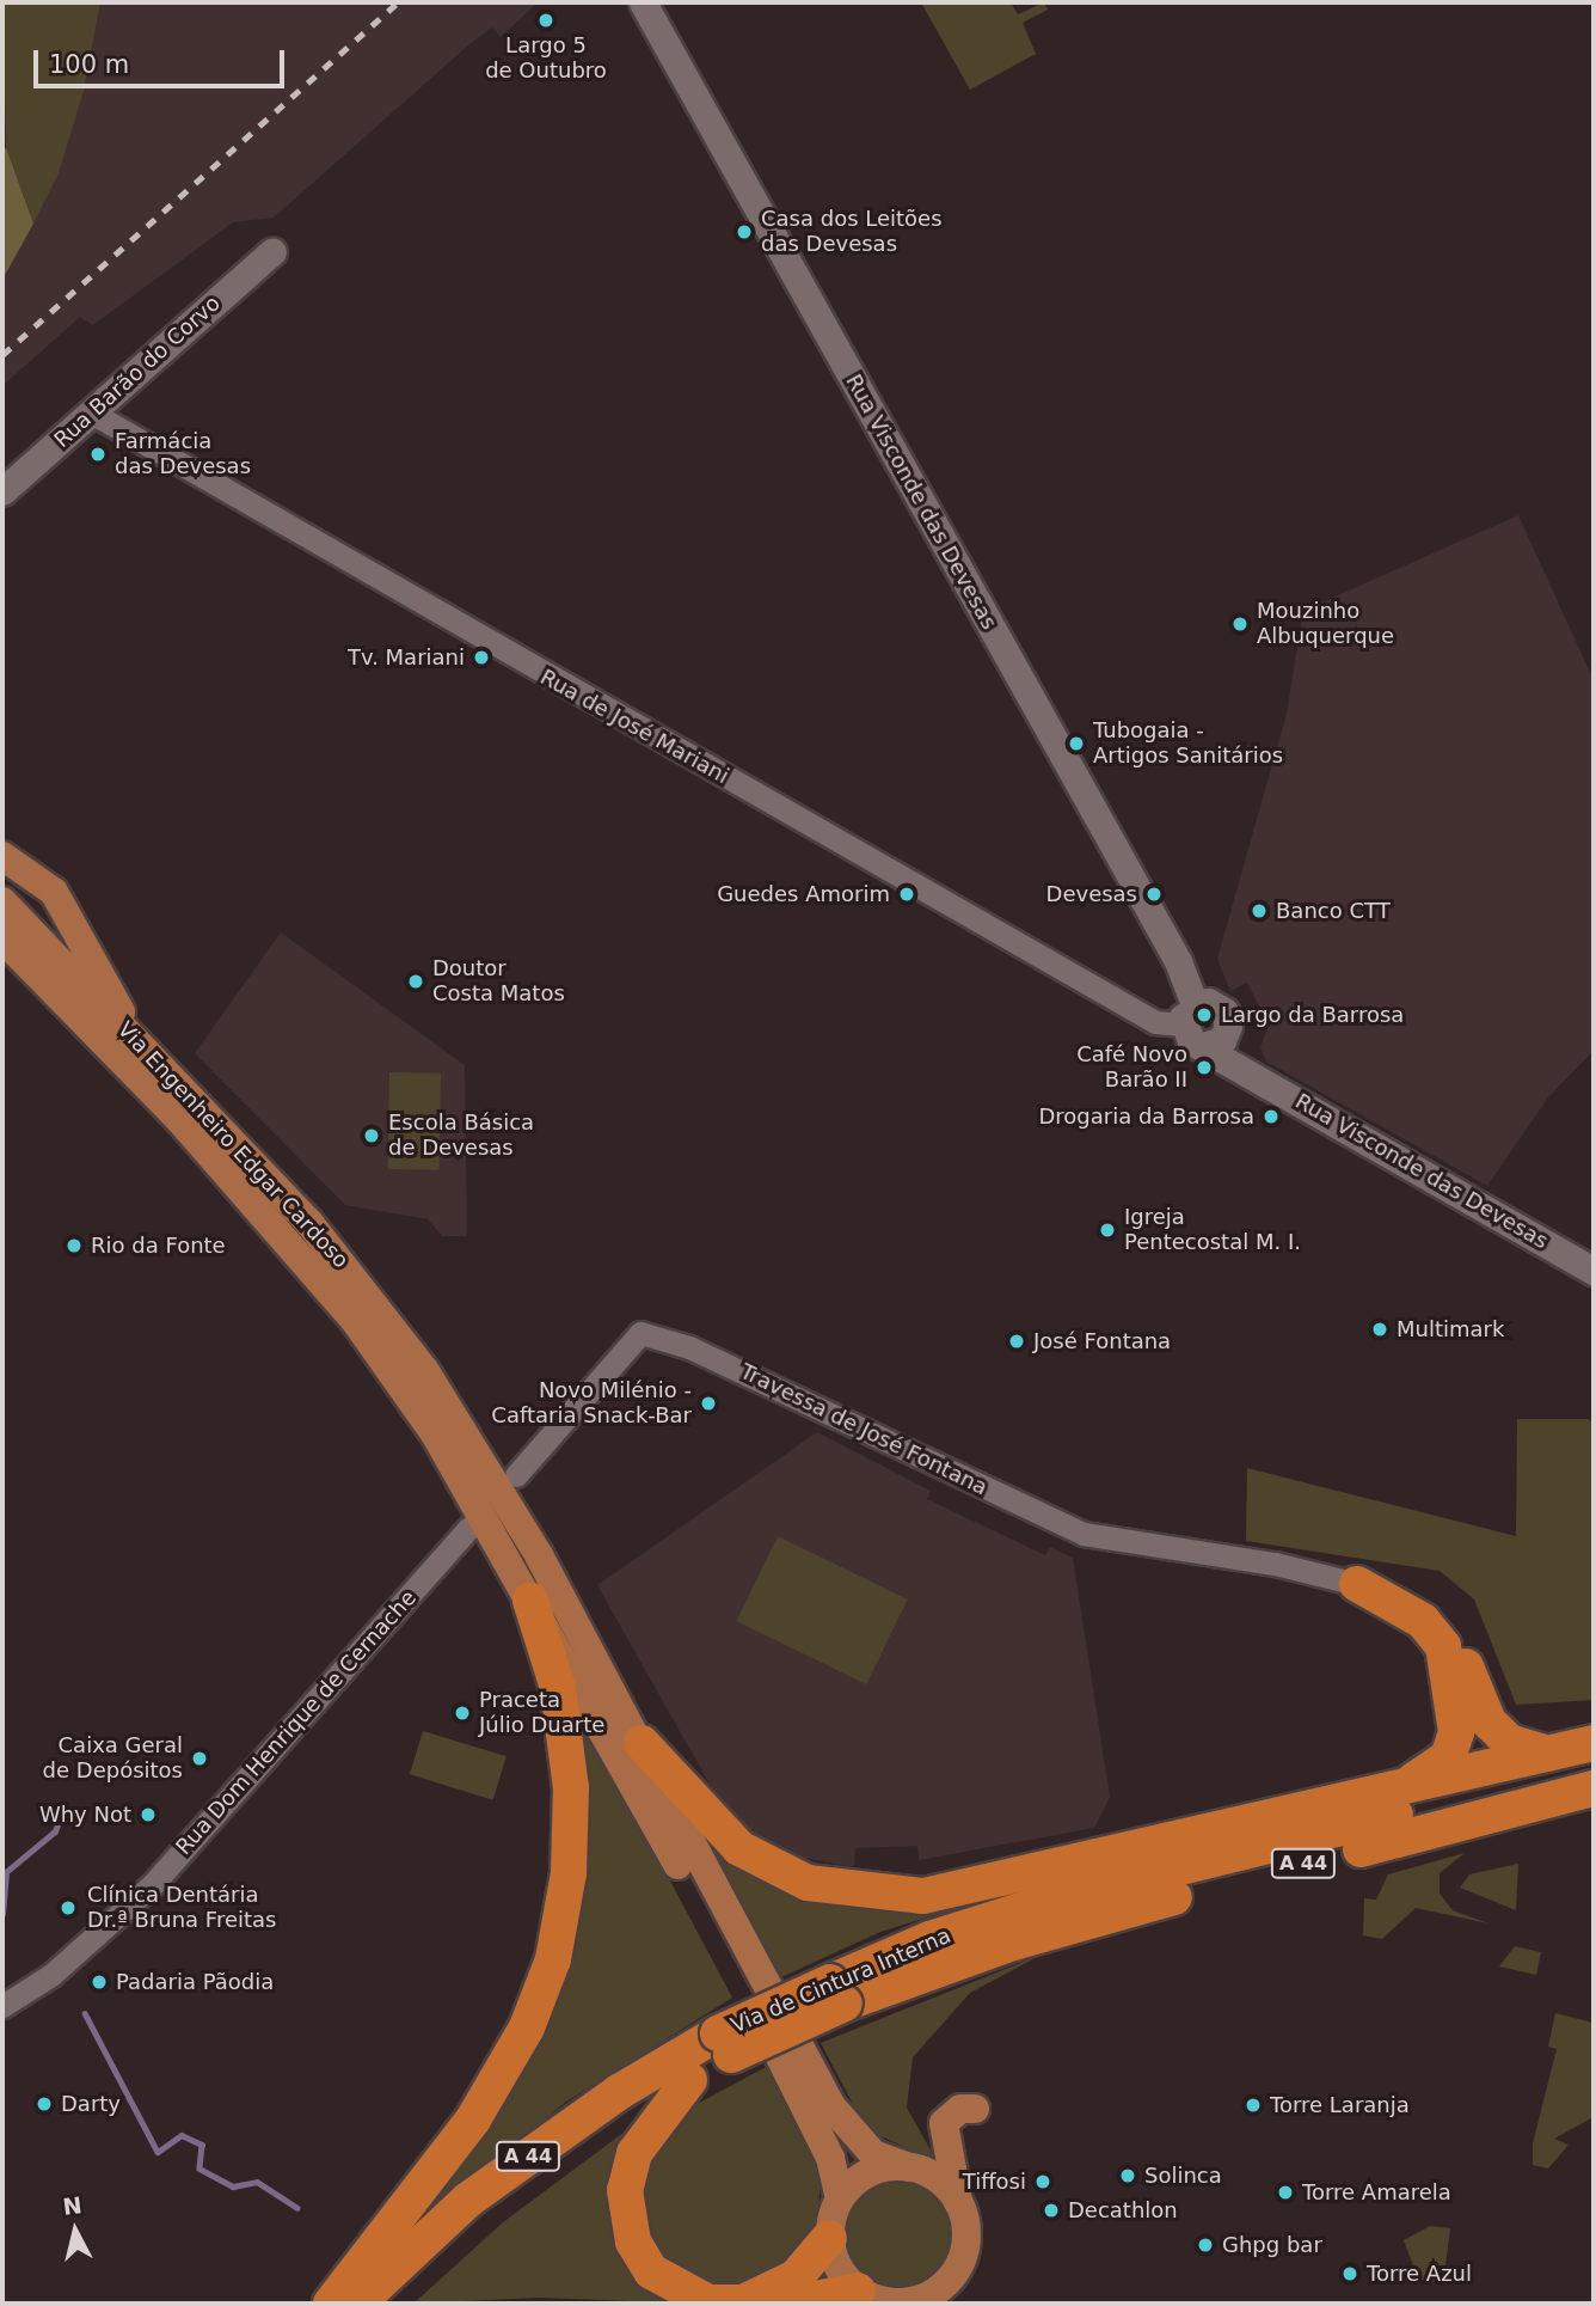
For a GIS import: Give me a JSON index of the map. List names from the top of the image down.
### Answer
{
  "streets": {
    "highway": ["A 44", "Via de Cintura Interna"],
    "main road": ["Rua Barão do Corvo", "Rua Visconde das Devesas", "Via Engenheiro Edgar Cardoso"],
    "street": ["Rua de José Mariani", "Travessa de José Fontana", "Rua Dom Henrique de Cernache"]
  },
  "crossings": [
    ["Rua Barão do Corvo", "Rua de José Mariani"],
    ["Rua Visconde das Devesas", "Rua de José Mariani"]
  ],
  "places": [
    "Largo 5 de Outubro",
    "Casa dos Leitões das Devesas",
    "Farmácia das Devesas",
    "Mouzinho Albuquerque",
    "Tv. Mariani",
    "Tubogaia - Artigos Sanitários",
    "Guedes Amorim",
    "Devesas",
    "Banco CTT",
    "Doutor Costa Matos",
    "Largo da Barrosa",
    "Café Novo Barão II",
    "Drogaria da Barrosa",
    "Escola Básica de Devesas",
    "Igreja Pentecostal M. I.",
    "Rio da Fonte",
    "Multimark",
    "José Fontana",
    "Novo Milénio - Caftaria Snack-Bar",
    "Praceta Júlio Duarte",
    "Caixa Geral de Depósitos",
    "Why Not",
    "Clínica Dentária Dr.ª Bruna Freitas",
    "Padaria Pãodia",
    "Darty",
    "Torre Laranja",
    "Solinca",
    "Tiffosi",
    "Torre Amarela",
    "Decathlon",
    "Ghpg bar",
    "Torre Azul"
  ],
  "scale_bar": "100 m",
  "north": "top"
}
